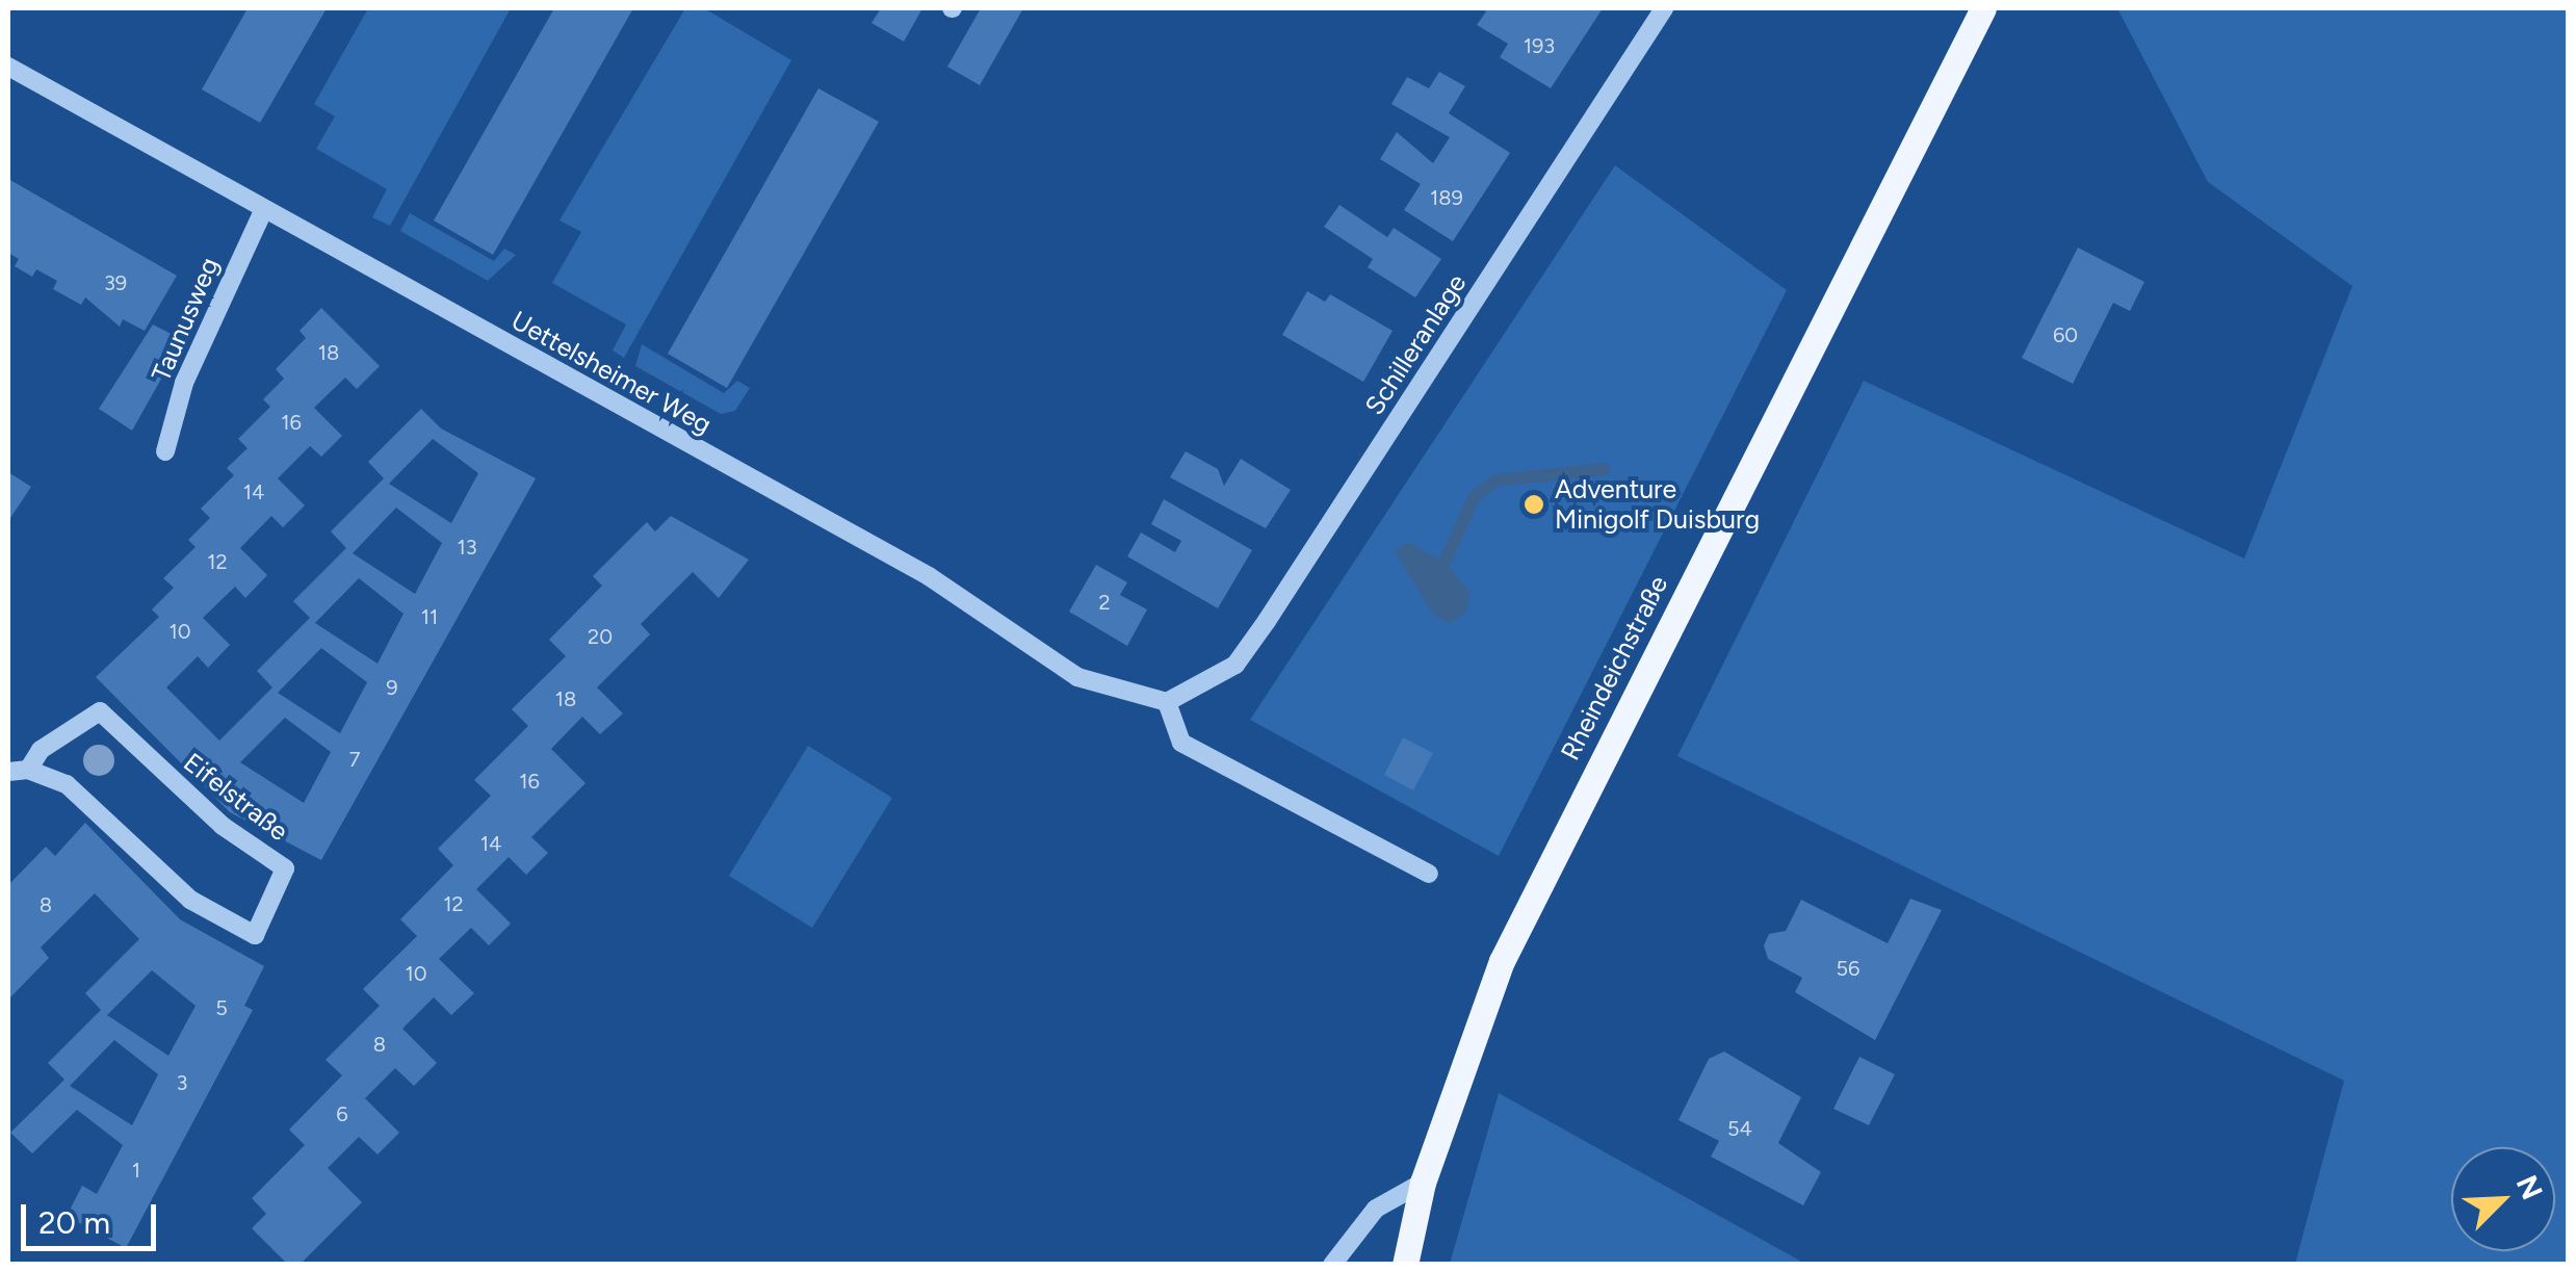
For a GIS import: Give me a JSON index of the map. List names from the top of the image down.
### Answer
{
  "streets": {
    "main road": ["Rheindeichstraße"],
    "street": [
      "Taunusweg",
      "Schilleranlage",
      "Uettelsheimer Weg",
      "Eifelstraße"
    ]
  },
  "crossings": [
    ["Taunusweg", "Uettelsheimer Weg"],
    ["Schilleranlage", "Uettelsheimer Weg"]
  ],
  "places": ["Adventure Minigolf Duisburg"],
  "house_numbers": [
    "193",
    "189",
    "39",
    "60",
    "18",
    "16",
    "14",
    "13",
    "12",
    "2",
    "11",
    "10",
    "20",
    "9",
    "18",
    "7",
    "16",
    "14",
    "12",
    "8",
    "56",
    "10",
    "5",
    "8",
    "3",
    "6",
    "54",
    "1"
  ],
  "scale_bar": "20 m",
  "north": "top right"
}
